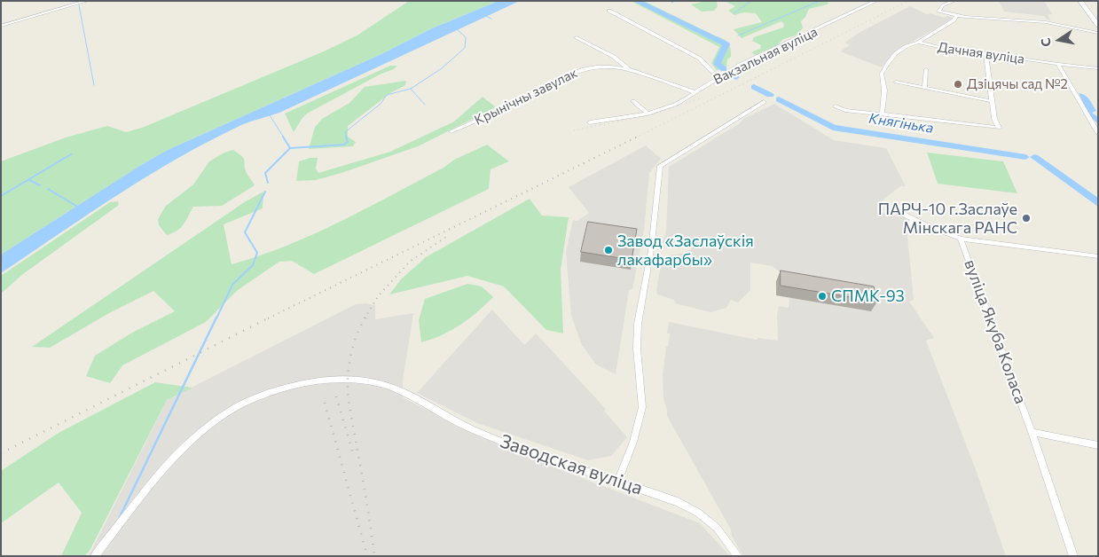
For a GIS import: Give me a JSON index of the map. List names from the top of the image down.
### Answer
{
  "streets": {
    "street": [
      "Дачная вуліца",
      "Вакзальная вуліца",
      "Крынічны завулак",
      "вуліца Якуба Коласа",
      "Заводская вуліца"
    ]
  },
  "water": ["Княгінька"],
  "places": [
    "Дзіцячы сад №2",
    "ПАРЧ-10 г.Заслаўе Мінскага РАНС",
    "Завод «Заслаўскія лакафарбы»",
    "СПМК-93"
  ],
  "north": "left"
}
